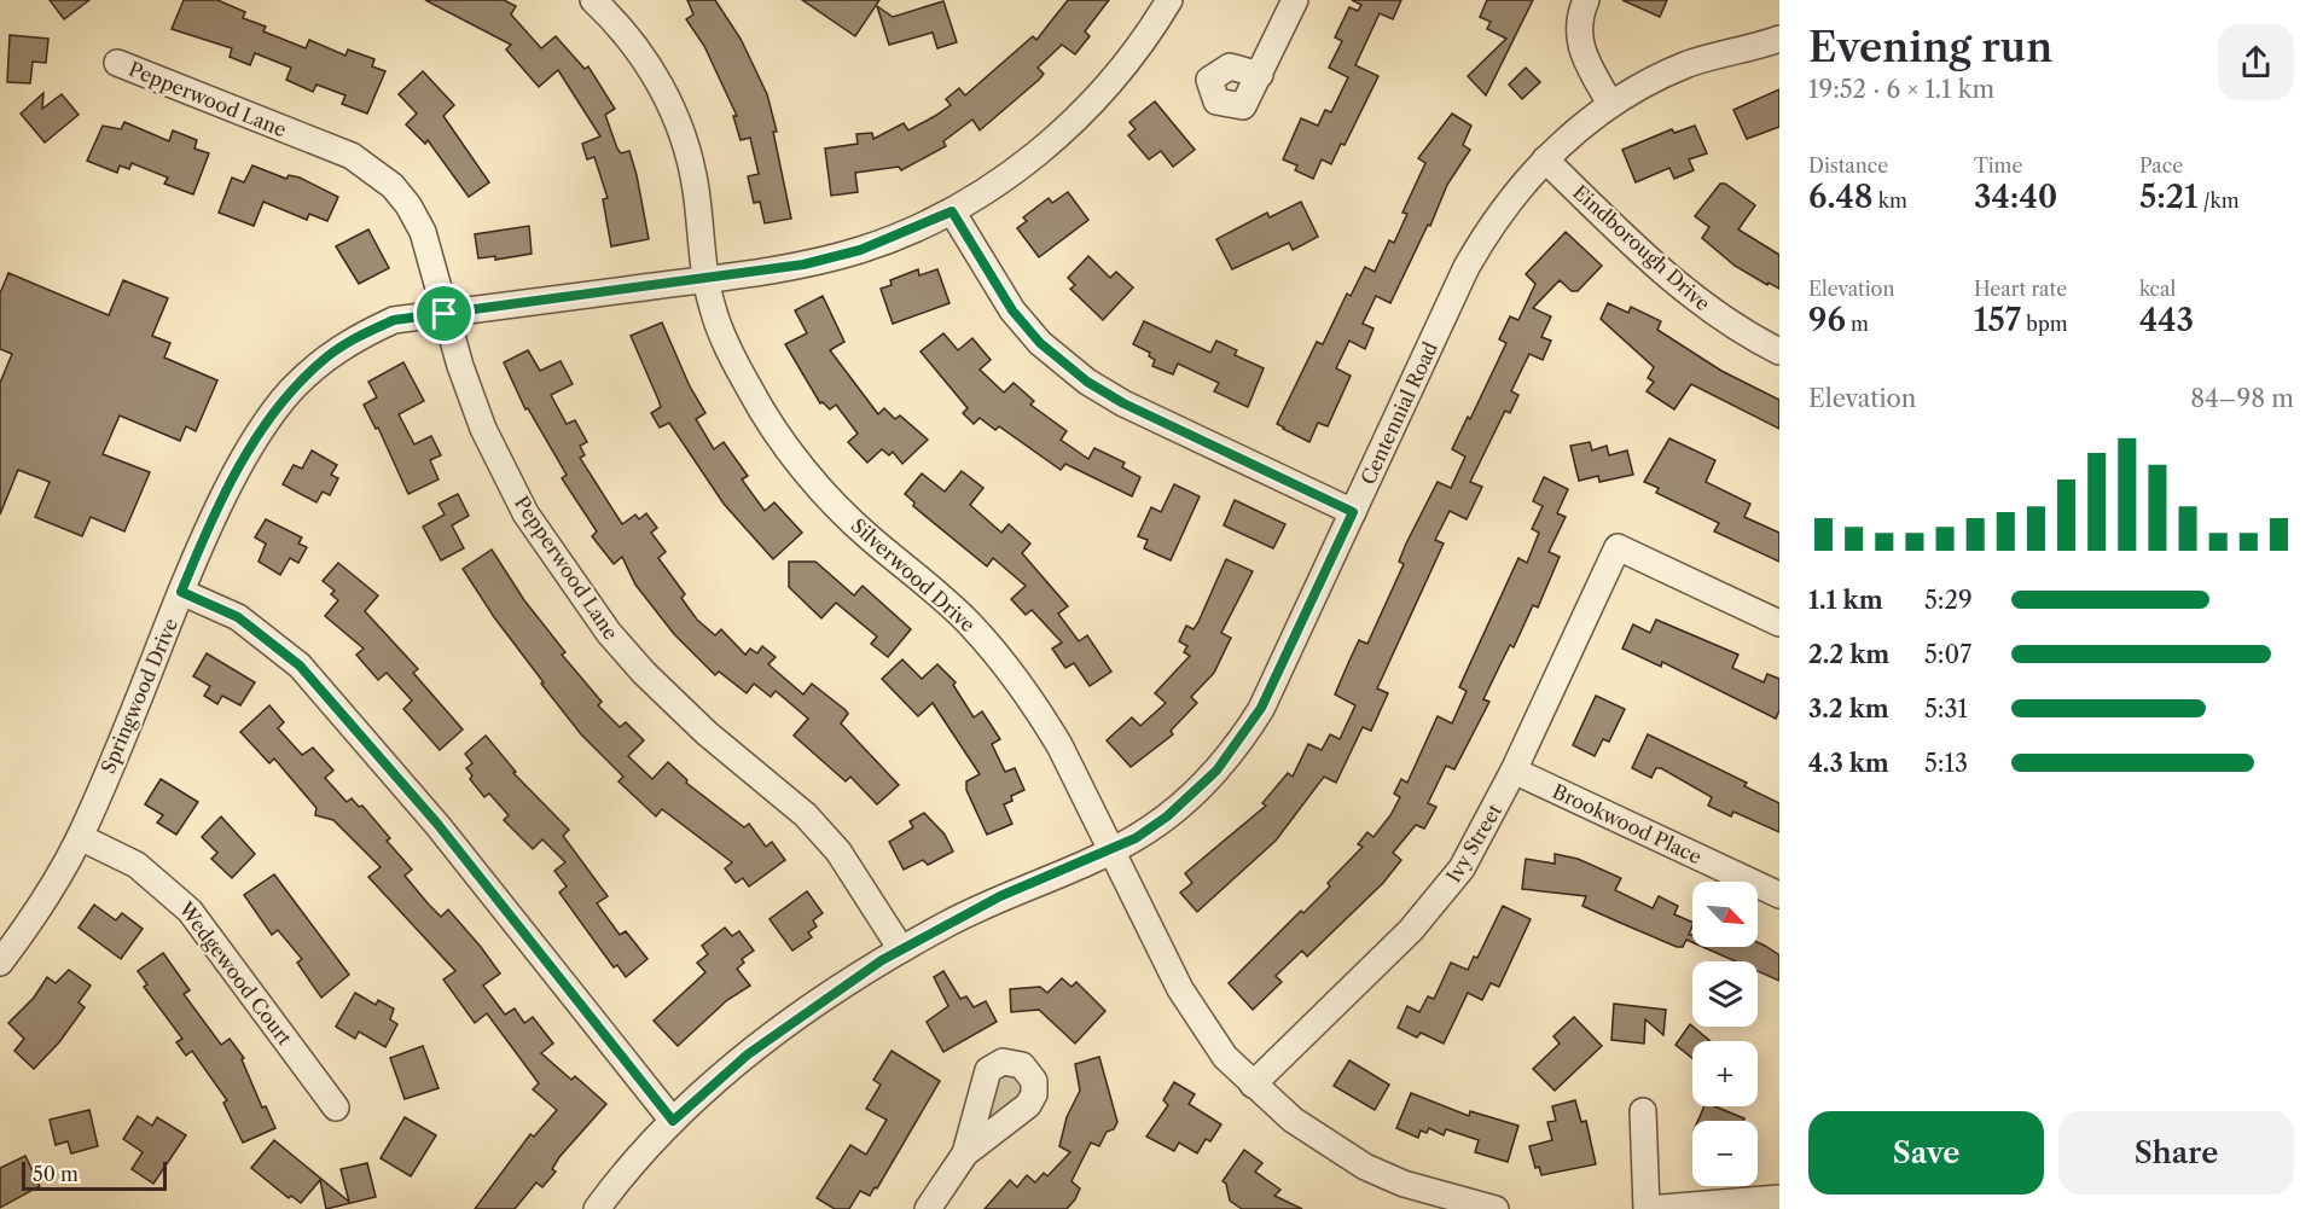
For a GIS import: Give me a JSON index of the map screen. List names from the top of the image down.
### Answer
{
  "streets": {
    "street": [
      "Pepperwood Lane",
      "Eindborough Drive",
      "Centennial Road",
      "Silverwood Drive",
      "Springwood Drive",
      "Brookwood Place",
      "Ivy Street",
      "Wedgewood Court"
    ]
  },
  "crossings": [
    ["Pepperwood Lane", "Centennial Road"],
    ["Pepperwood Lane", "Springwood Drive"],
    ["Eindborough Drive", "Centennial Road"],
    ["Centennial Road", "Silverwood Drive"],
    ["Silverwood Drive", "Springwood Drive"],
    ["Silverwood Drive", "Ivy Street"],
    ["Springwood Drive", "Wedgewood Court"],
    ["Brookwood Place", "Ivy Street"]
  ],
  "scale_bar": "50 m",
  "north": "bottom right",
  "page": {
    "heading": ["Evening run", "19:52 · 6 × 1.1 km"],
    "stats": [
      ["Distance", "6.48 km"],
      ["Time", "34:40"],
      ["Pace", "5:21 /km"],
      ["Elevation", "96 m"],
      ["Heart rate", "157 bpm"],
      ["kcal", "443"]
    ],
    "chart": ["Elevation", "84–98 m"],
    "list": [
      {
        "name": "1.1 km",
        "note": "5:29"
      },
      {
        "name": "2.2 km",
        "note": "5:07"
      },
      {
        "name": "3.2 km",
        "note": "5:31"
      },
      {
        "name": "4.3 km",
        "note": "5:13"
      }
    ],
    "map_buttons": ["+", "−"],
    "buttons": ["Save", "Share"],
    "scale": "50 m"
  }
}
